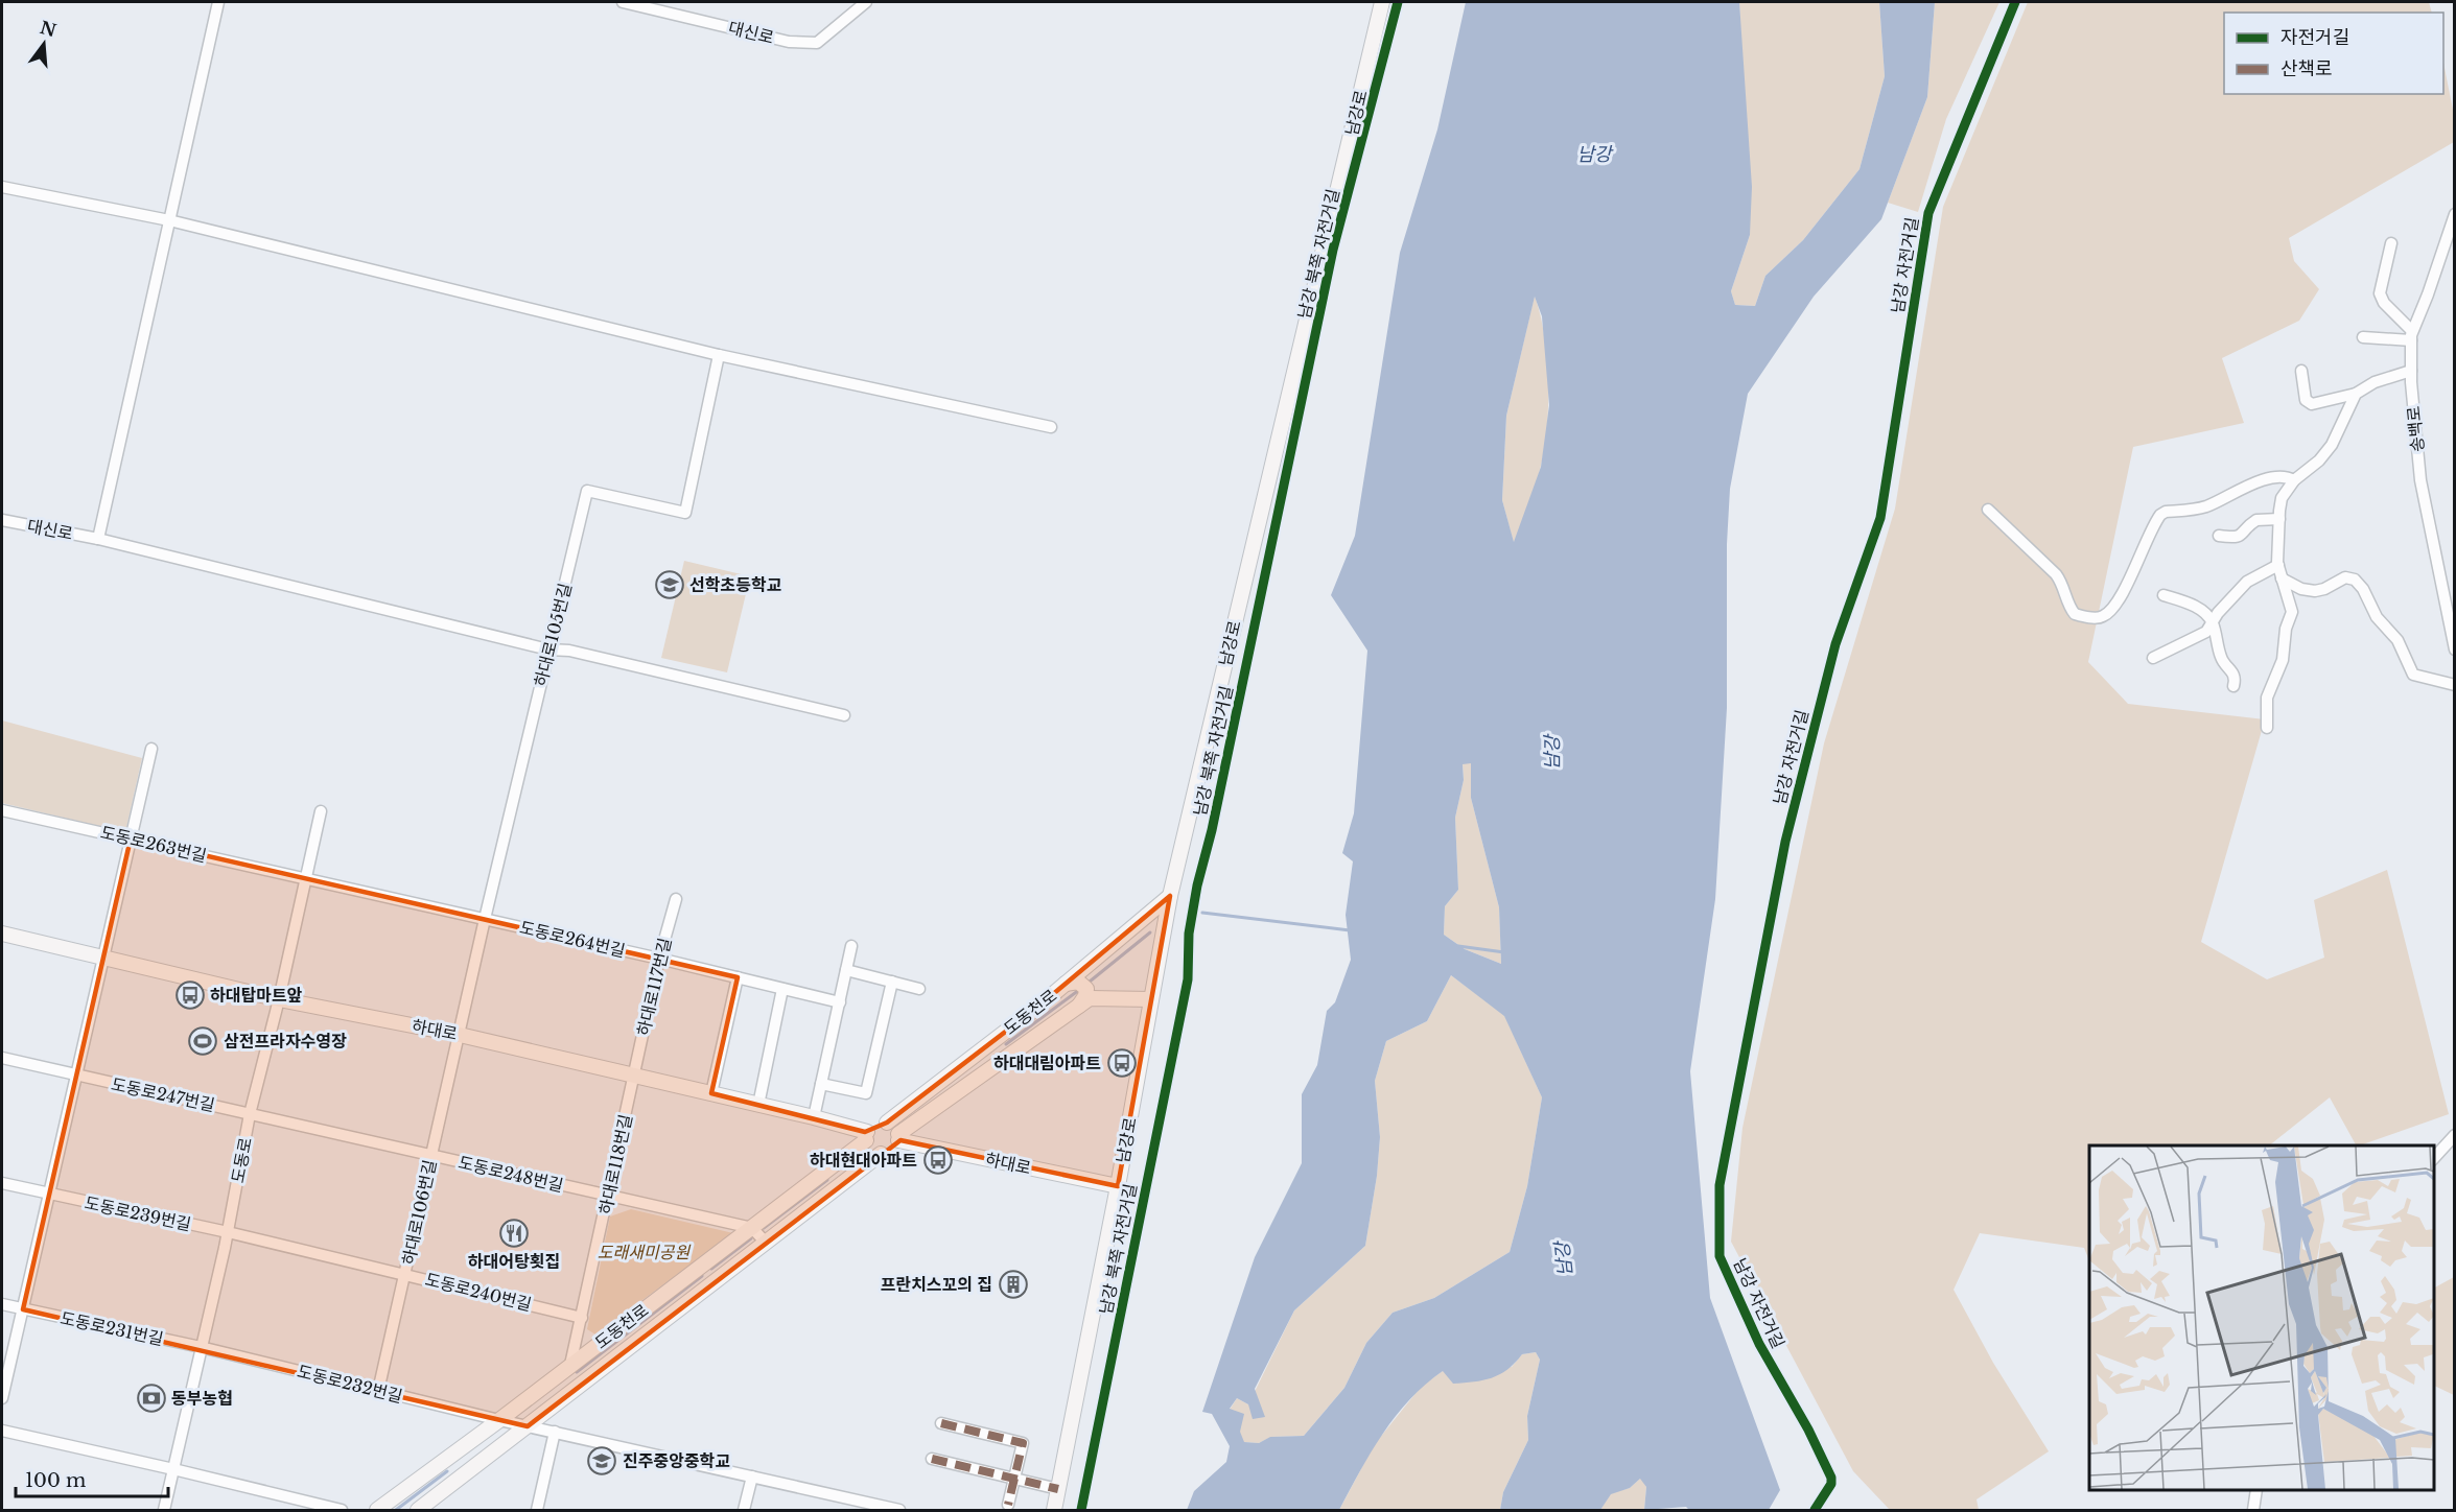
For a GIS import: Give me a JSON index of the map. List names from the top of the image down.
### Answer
{
  "streets": {
    "street": [
      "대신로",
      "남강로",
      "송백로",
      "하대로105번길",
      "도동로263번길",
      "도동로264번길",
      "하대로117번길",
      "도동천로",
      "하대로",
      "도동로247번길",
      "도동로",
      "하대로118번길",
      "도동로248번길",
      "하대로106번길",
      "도동로239번길",
      "도동로240번길",
      "도동로231번길",
      "도동로232번길"
    ],
    "cycle path": ["남강 북쪽 자전거길", "남강 자전거길"]
  },
  "crossings": [
    ["대신로", "하대로105번길"],
    ["남강로", "도동천로"],
    ["남강로", "하대로"],
    ["하대로105번길", "도동로264번길"],
    ["하대로105번길", "하대로"],
    ["하대로105번길", "하대로106번길"],
    ["도동로263번길", "도동로264번길"],
    ["도동로263번길", "도동로"],
    ["도동로264번길", "하대로117번길"],
    ["도동로264번길", "도동로"],
    ["하대로117번길", "하대로"],
    ["하대로117번길", "하대로118번길"],
    ["도동천로", "하대로"],
    ["도동천로", "하대로118번길"],
    ["도동천로", "도동로248번길"],
    ["도동천로", "도동로232번길"],
    ["하대로", "도동로"],
    ["하대로", "하대로118번길"],
    ["하대로", "하대로106번길"],
    ["도동로247번길", "도동로"],
    ["도동로247번길", "도동로248번길"],
    ["도동로", "도동로248번길"],
    ["도동로", "도동로239번길"],
    ["도동로", "도동로240번길"],
    ["도동로", "도동로231번길"],
    ["도동로", "도동로232번길"],
    ["하대로118번길", "도동로248번길"],
    ["하대로118번길", "도동로240번길"],
    ["도동로248번길", "하대로106번길"],
    ["하대로106번길", "도동로240번길"],
    ["하대로106번길", "도동로232번길"],
    ["도동로239번길", "도동로240번길"],
    ["도동로231번길", "도동로232번길"]
  ],
  "water": ["남강"],
  "parks": ["도래새미공원"],
  "places": {
    "school or university": ["선학초등학교", "진주중앙중학교"],
    "bus stop": ["하대탑마트앞", "하대대림아파트", "하대현대아파트"],
    "sports": ["삼전프라자수영장"],
    "restaurant": ["하대어탕횟집"],
    "building": ["프란치스꼬의 집"],
    "bank": ["동부농협"]
  },
  "legend": ["자전거길", "산책로"],
  "scale_bar": "100 m",
  "north": "top"
}
